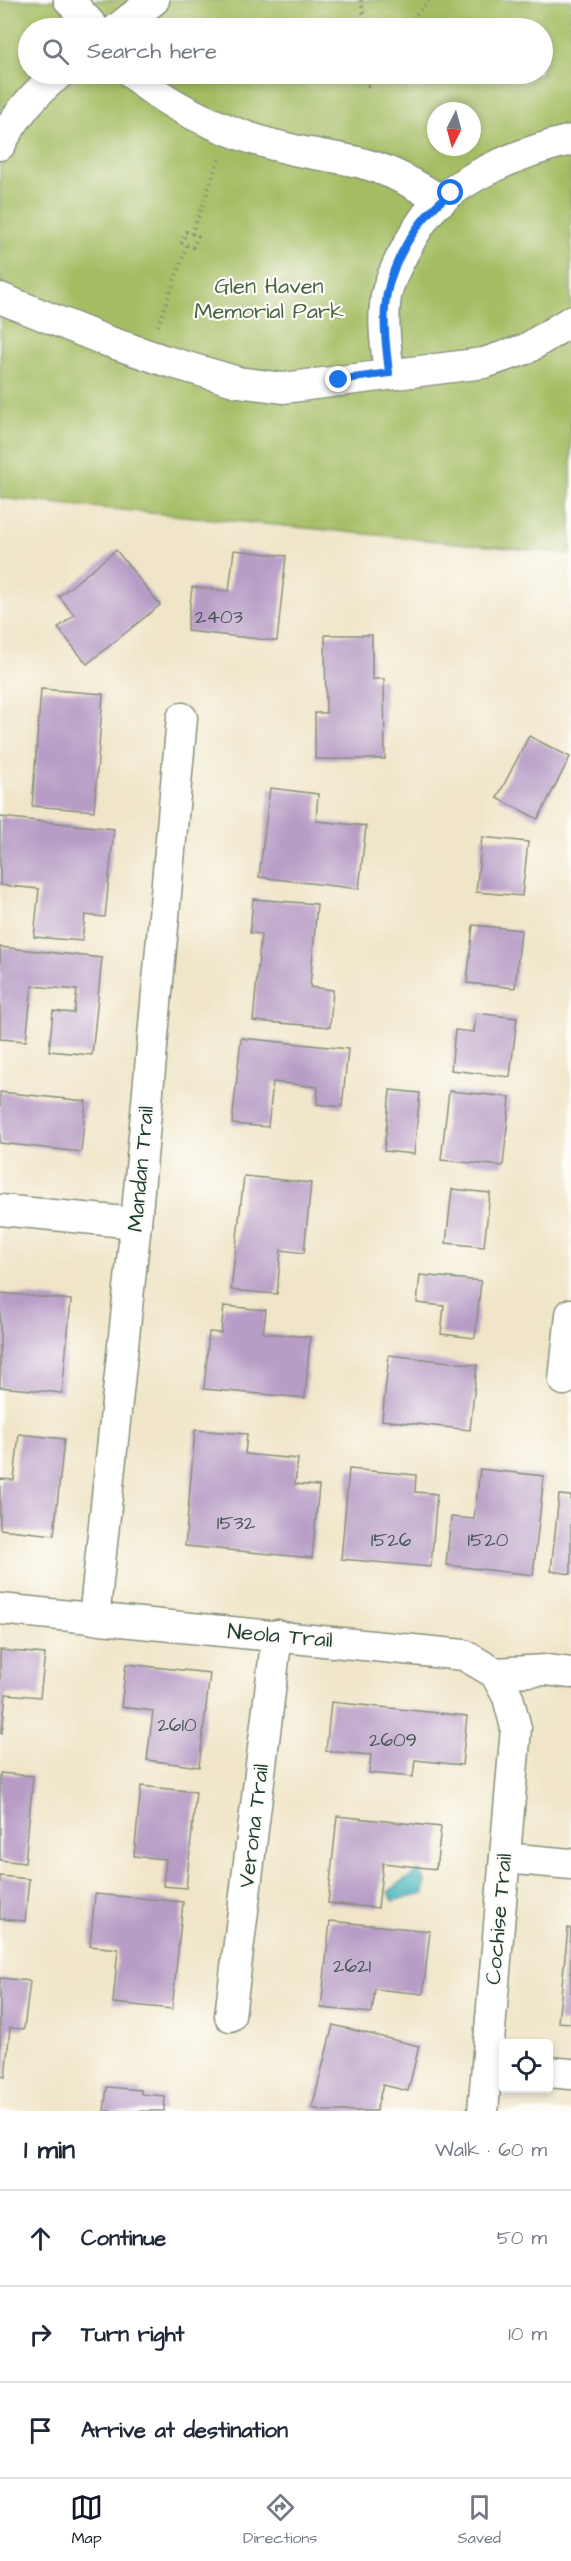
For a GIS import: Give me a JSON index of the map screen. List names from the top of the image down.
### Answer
{
  "streets": {
    "street": [
      "Mandan Trail",
      "Neola Trail",
      "Verona Trail",
      "Cochise Trail"
    ]
  },
  "crossings": [
    ["Mandan Trail", "Neola Trail"],
    ["Neola Trail", "Verona Trail"],
    ["Neola Trail", "Cochise Trail"]
  ],
  "parks": ["Glen Haven Memorial Park"],
  "house_numbers": [
    "2403",
    "1532",
    "1526",
    "1520",
    "2610",
    "2609",
    "2621"
  ],
  "north": "bottom",
  "page": {
    "search": "Search here",
    "heading": ["1 min", "Walk · 60 m"],
    "list": [
      ["Continue", "50 m"],
      ["Turn right", "10 m"],
      "Arrive at destination"
    ],
    "nav": ["Map", "Directions", "Saved"]
  }
}
